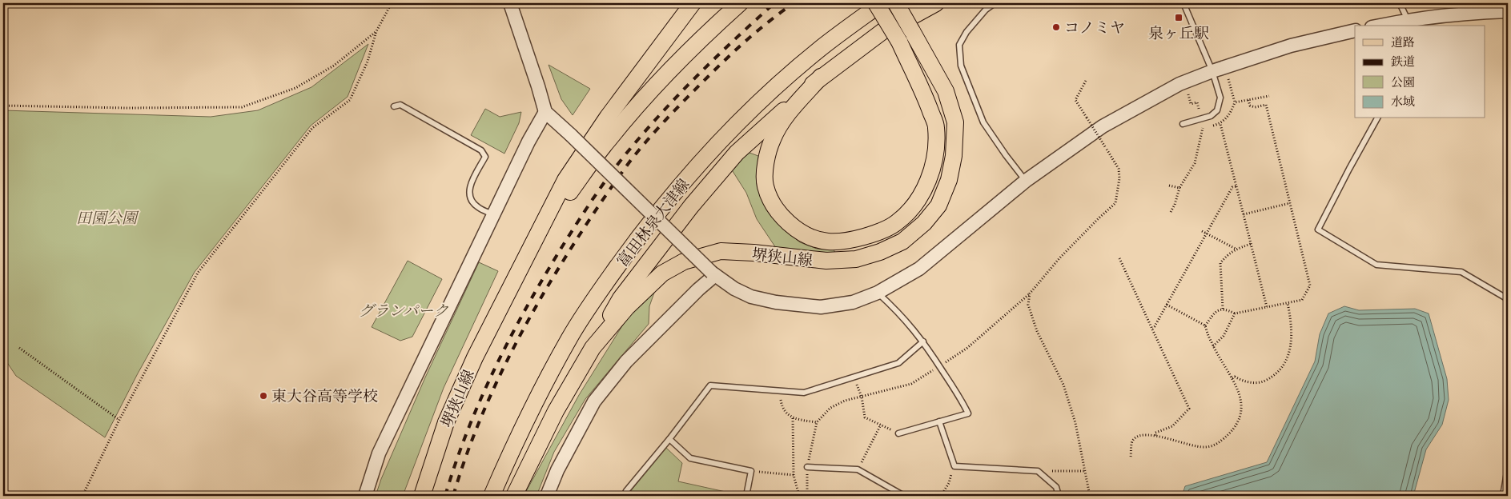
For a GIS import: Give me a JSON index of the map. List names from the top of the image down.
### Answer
{
  "streets": {
    "main road": ["富田林泉大津線", "堺狭山線"]
  },
  "parks": ["田園公園", "グランパーク"],
  "places": {
    "transit": ["泉ヶ丘駅"],
    "other": ["コノミヤ", "東大谷高等学校"]
  },
  "legend": [
    "道路",
    "鉄道",
    "公園",
    "水域"
  ]
}
